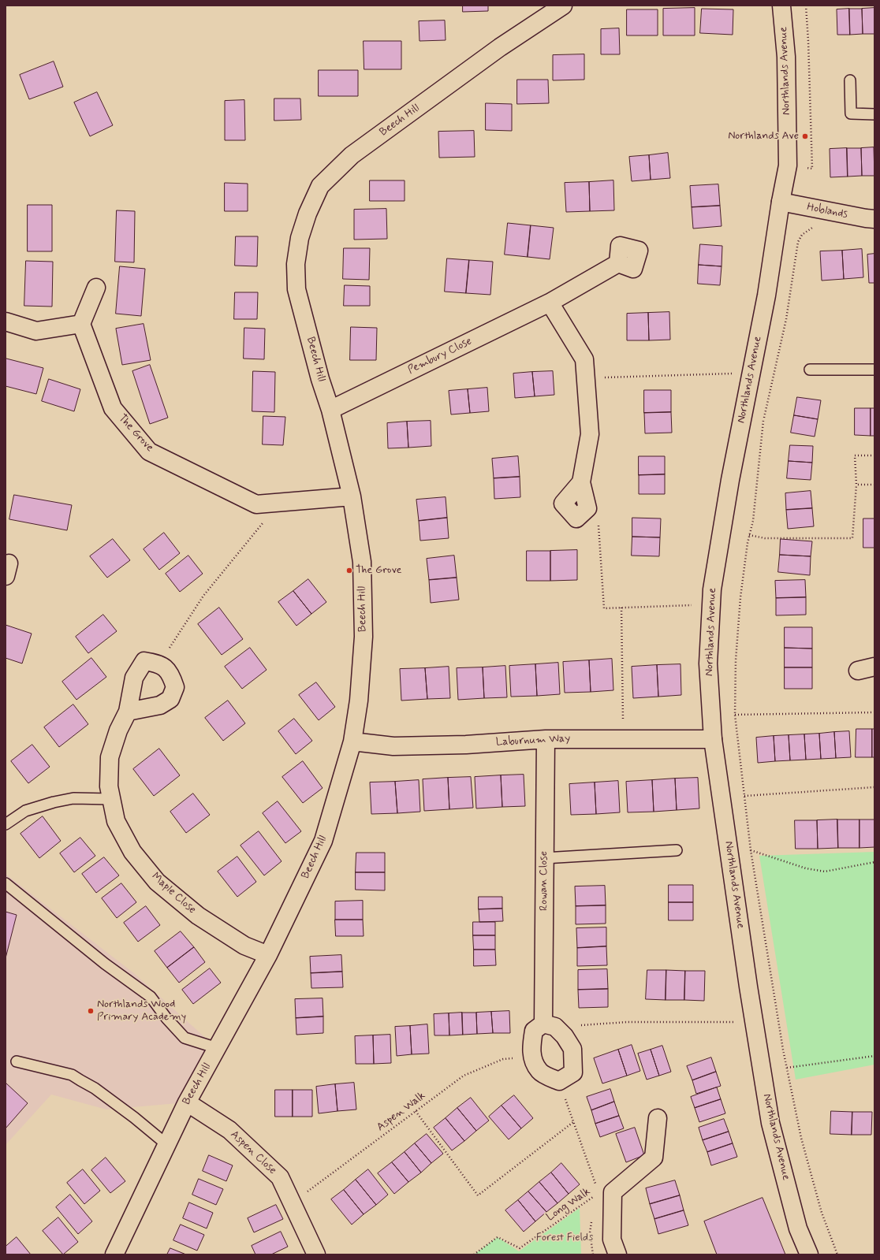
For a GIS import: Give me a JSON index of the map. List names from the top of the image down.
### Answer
{
  "streets": {
    "street": [
      "Northlands Avenue",
      "Beech Hill",
      "Hoblands",
      "Pembury Close",
      "The Grove",
      "Laburnum Way",
      "Rowan Close",
      "Maple Close",
      "Aspen Close"
    ],
    "path": ["Aspen Walk", "Long Walk"]
  },
  "crossings": [
    ["Northlands Avenue", "Hoblands"],
    ["Northlands Avenue", "Laburnum Way"],
    ["Beech Hill", "Pembury Close"],
    ["Beech Hill", "The Grove"],
    ["Beech Hill", "Laburnum Way"],
    ["Beech Hill", "Maple Close"],
    ["Beech Hill", "Aspen Close"],
    ["Laburnum Way", "Rowan Close"],
    ["Rowan Close", "Aspen Walk"],
    ["Aspen Walk", "Aspen Close"]
  ],
  "parks": ["Forest Fields"],
  "places": ["Northlands Ave", "The Grove", "Northlands Wood Primary Academy"]
}
